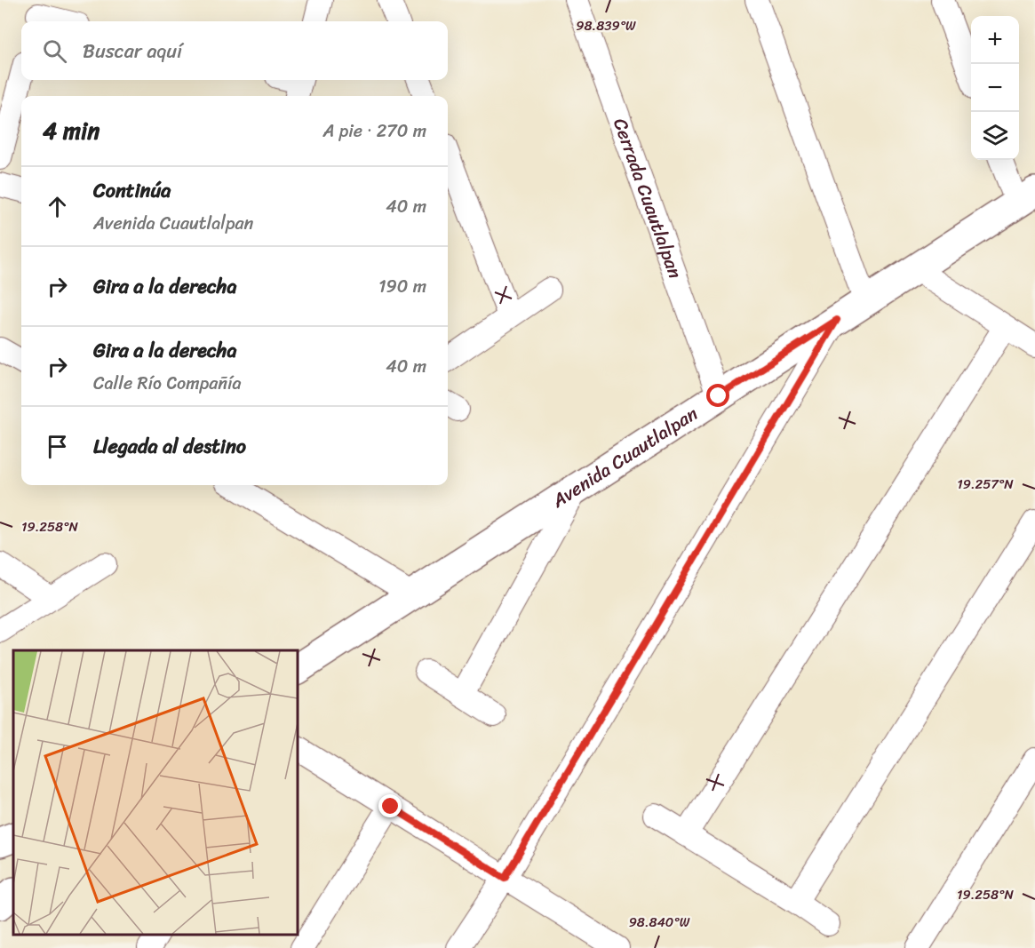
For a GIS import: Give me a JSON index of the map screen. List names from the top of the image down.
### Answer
{
  "streets": {
    "street": ["Cerrada Cuautlalpan", "Avenida Cuautlalpan"]
  },
  "crossings": [
    ["Cerrada Cuautlalpan", "Avenida Cuautlalpan"]
  ],
  "page": {
    "map_buttons": ["+", "−"],
    "search": "Buscar aquí",
    "heading": ["4 min", "A pie · 270 m"],
    "list": [
      ["Continúa", "Avenida Cuautlalpan", "40 m"],
      ["Gira a la derecha", "190 m"],
      ["Gira a la derecha", "Calle Río Compañía", "40 m"],
      "Llegada al destino"
    ]
  },
  "coordinates": [
    "98.839°W",
    "19.257°N",
    "19.258°N",
    "98.840°W"
  ]
}
